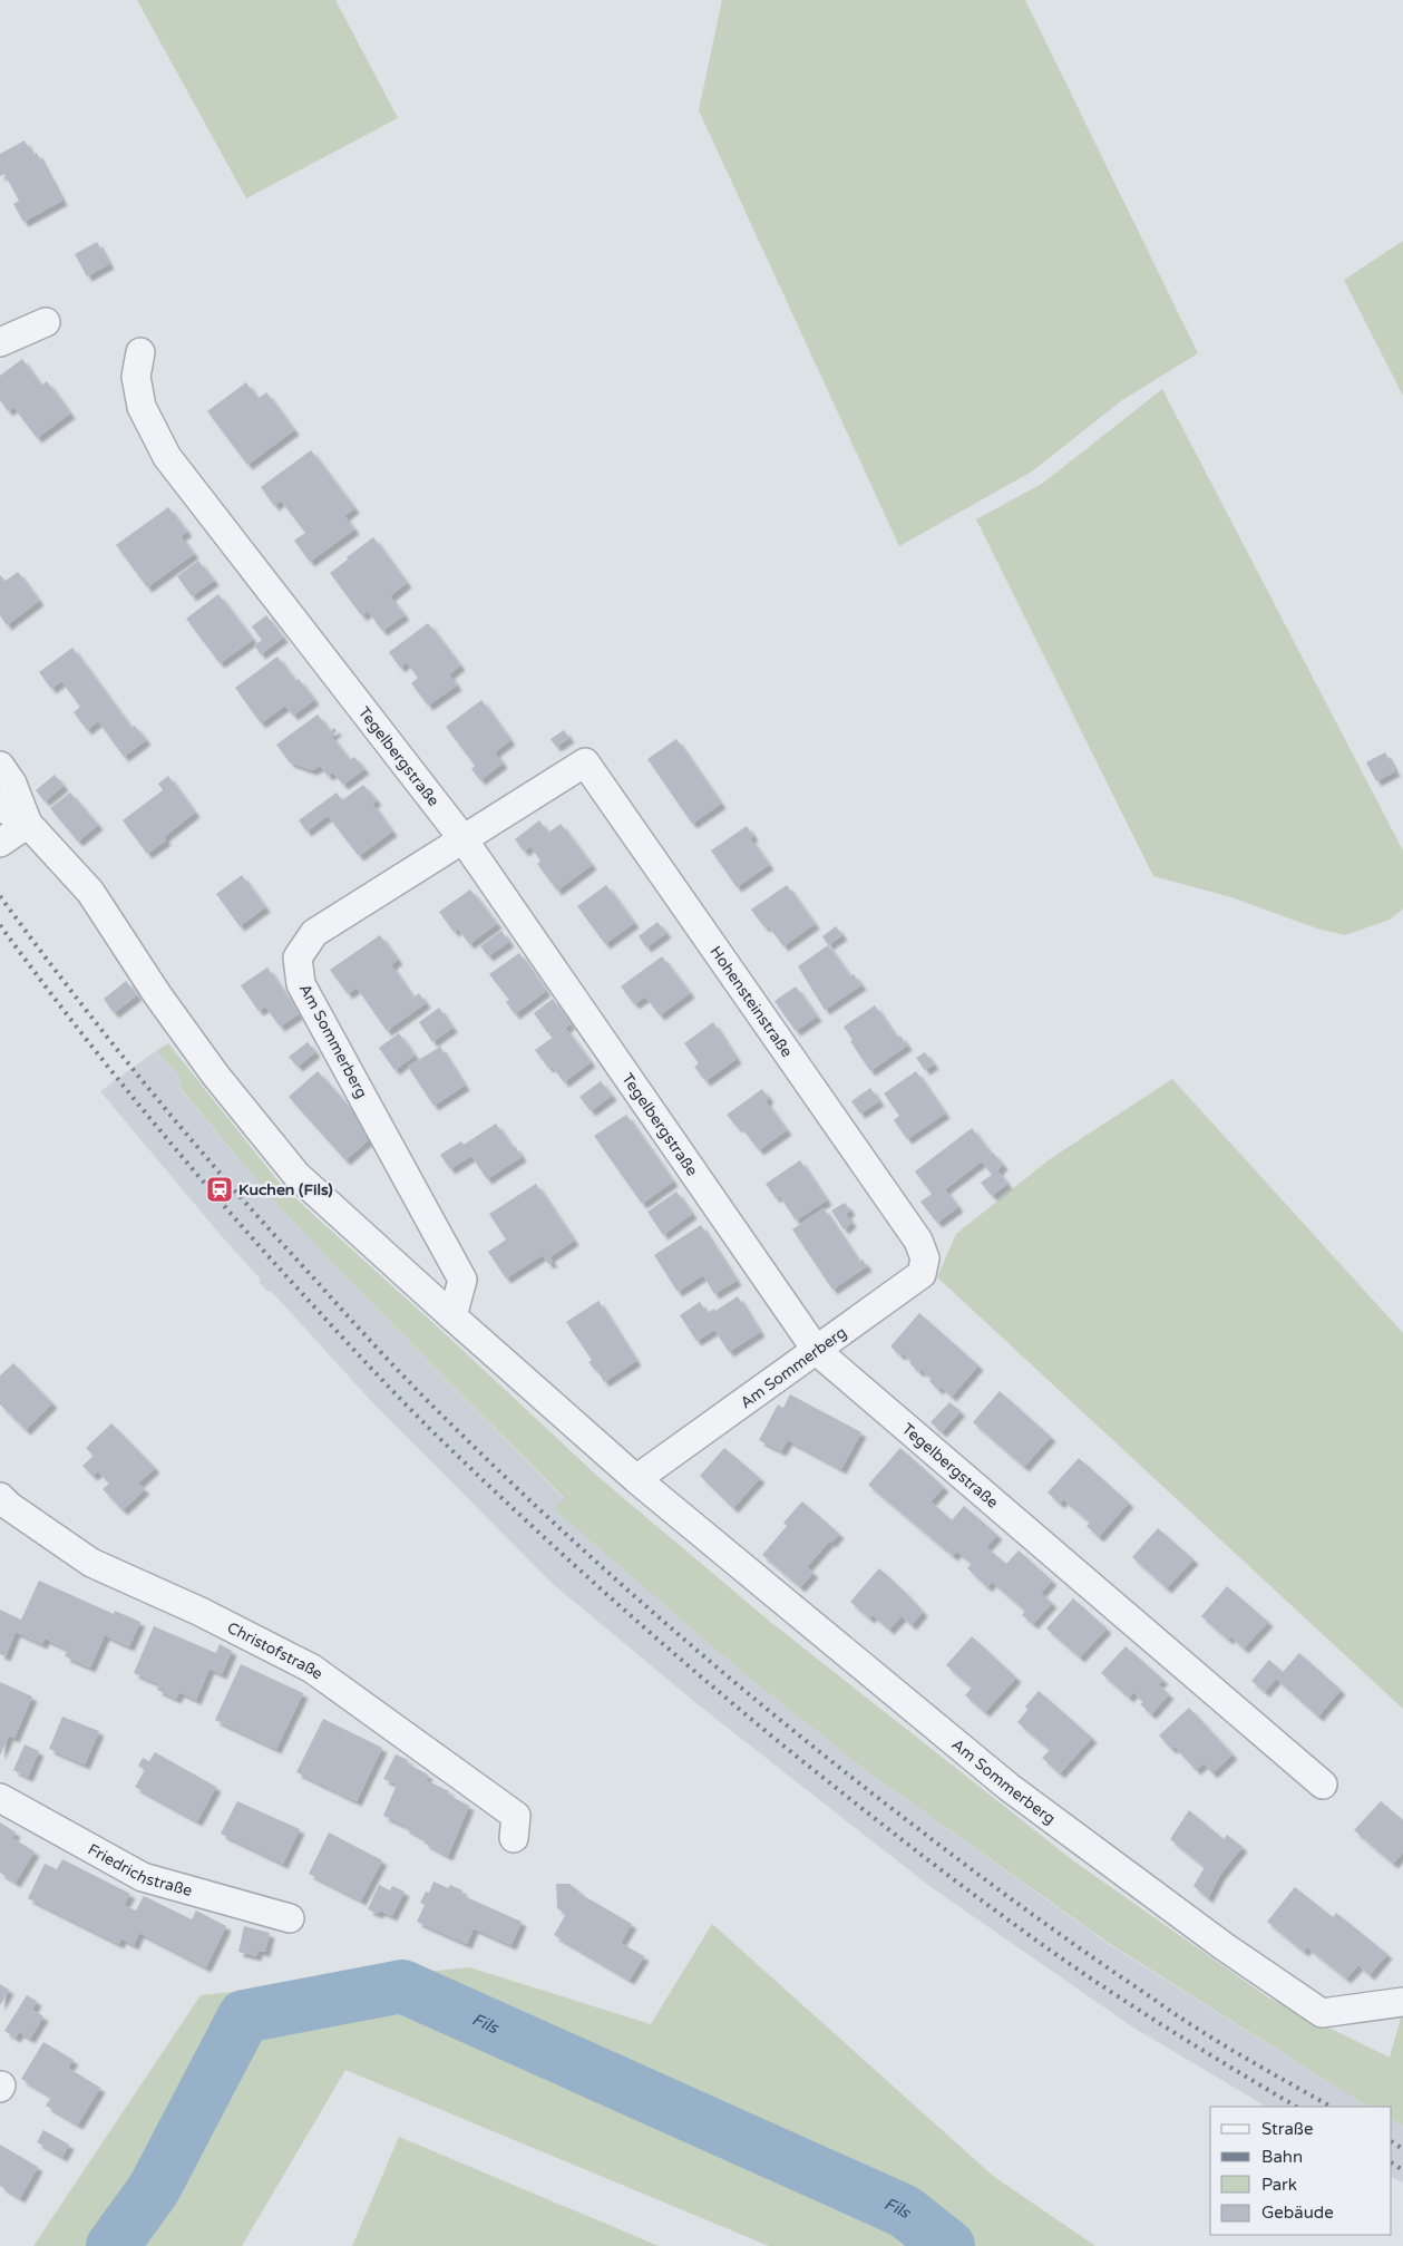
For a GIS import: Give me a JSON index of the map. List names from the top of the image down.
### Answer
{
  "streets": {
    "street": [
      "Tegelbergstraße",
      "Hohensteinstraße",
      "Am Sommerberg",
      "Christofstraße",
      "Friedrichstraße"
    ]
  },
  "crossings": [
    ["Tegelbergstraße", "Am Sommerberg"],
    ["Hohensteinstraße", "Am Sommerberg"]
  ],
  "water": ["Fils"],
  "places": {
    "station": ["Kuchen (Fils)"]
  },
  "legend": [
    "Straße",
    "Bahn",
    "Park",
    "Gebäude"
  ]
}
